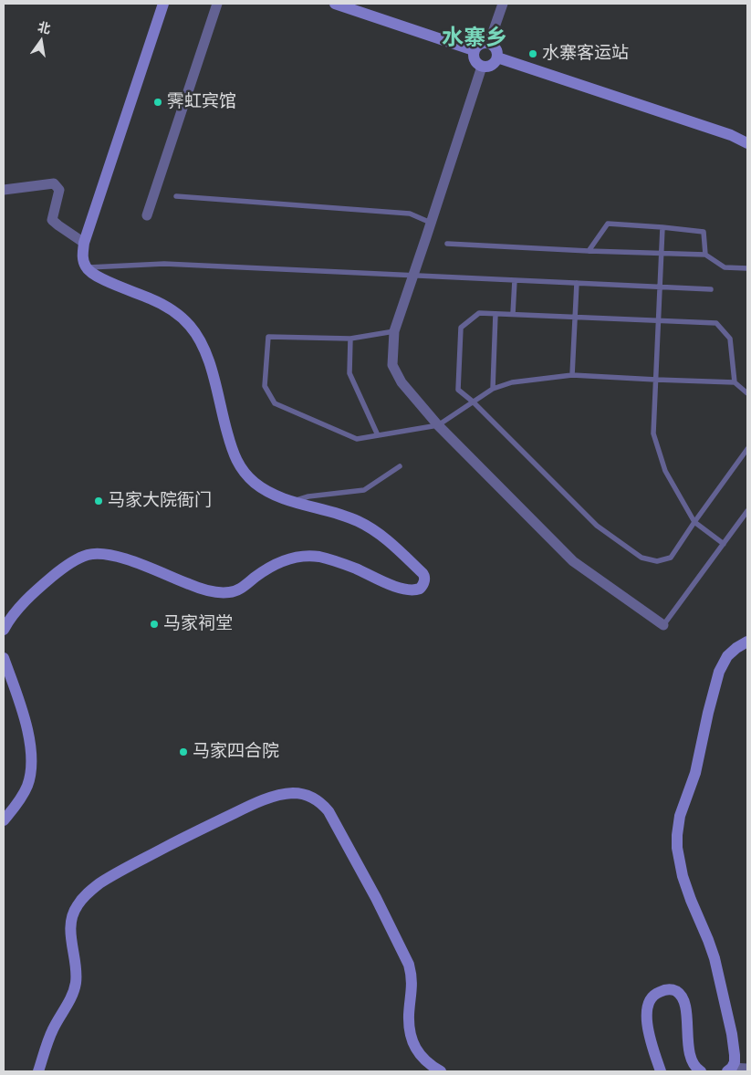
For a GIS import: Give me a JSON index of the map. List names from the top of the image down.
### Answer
{
  "districts": ["水寨乡"],
  "places": [
    "水寨客运站",
    "霁虹宾馆",
    "马家大院衙门",
    "马家祠堂",
    "马家四合院"
  ],
  "north": "top"
}
